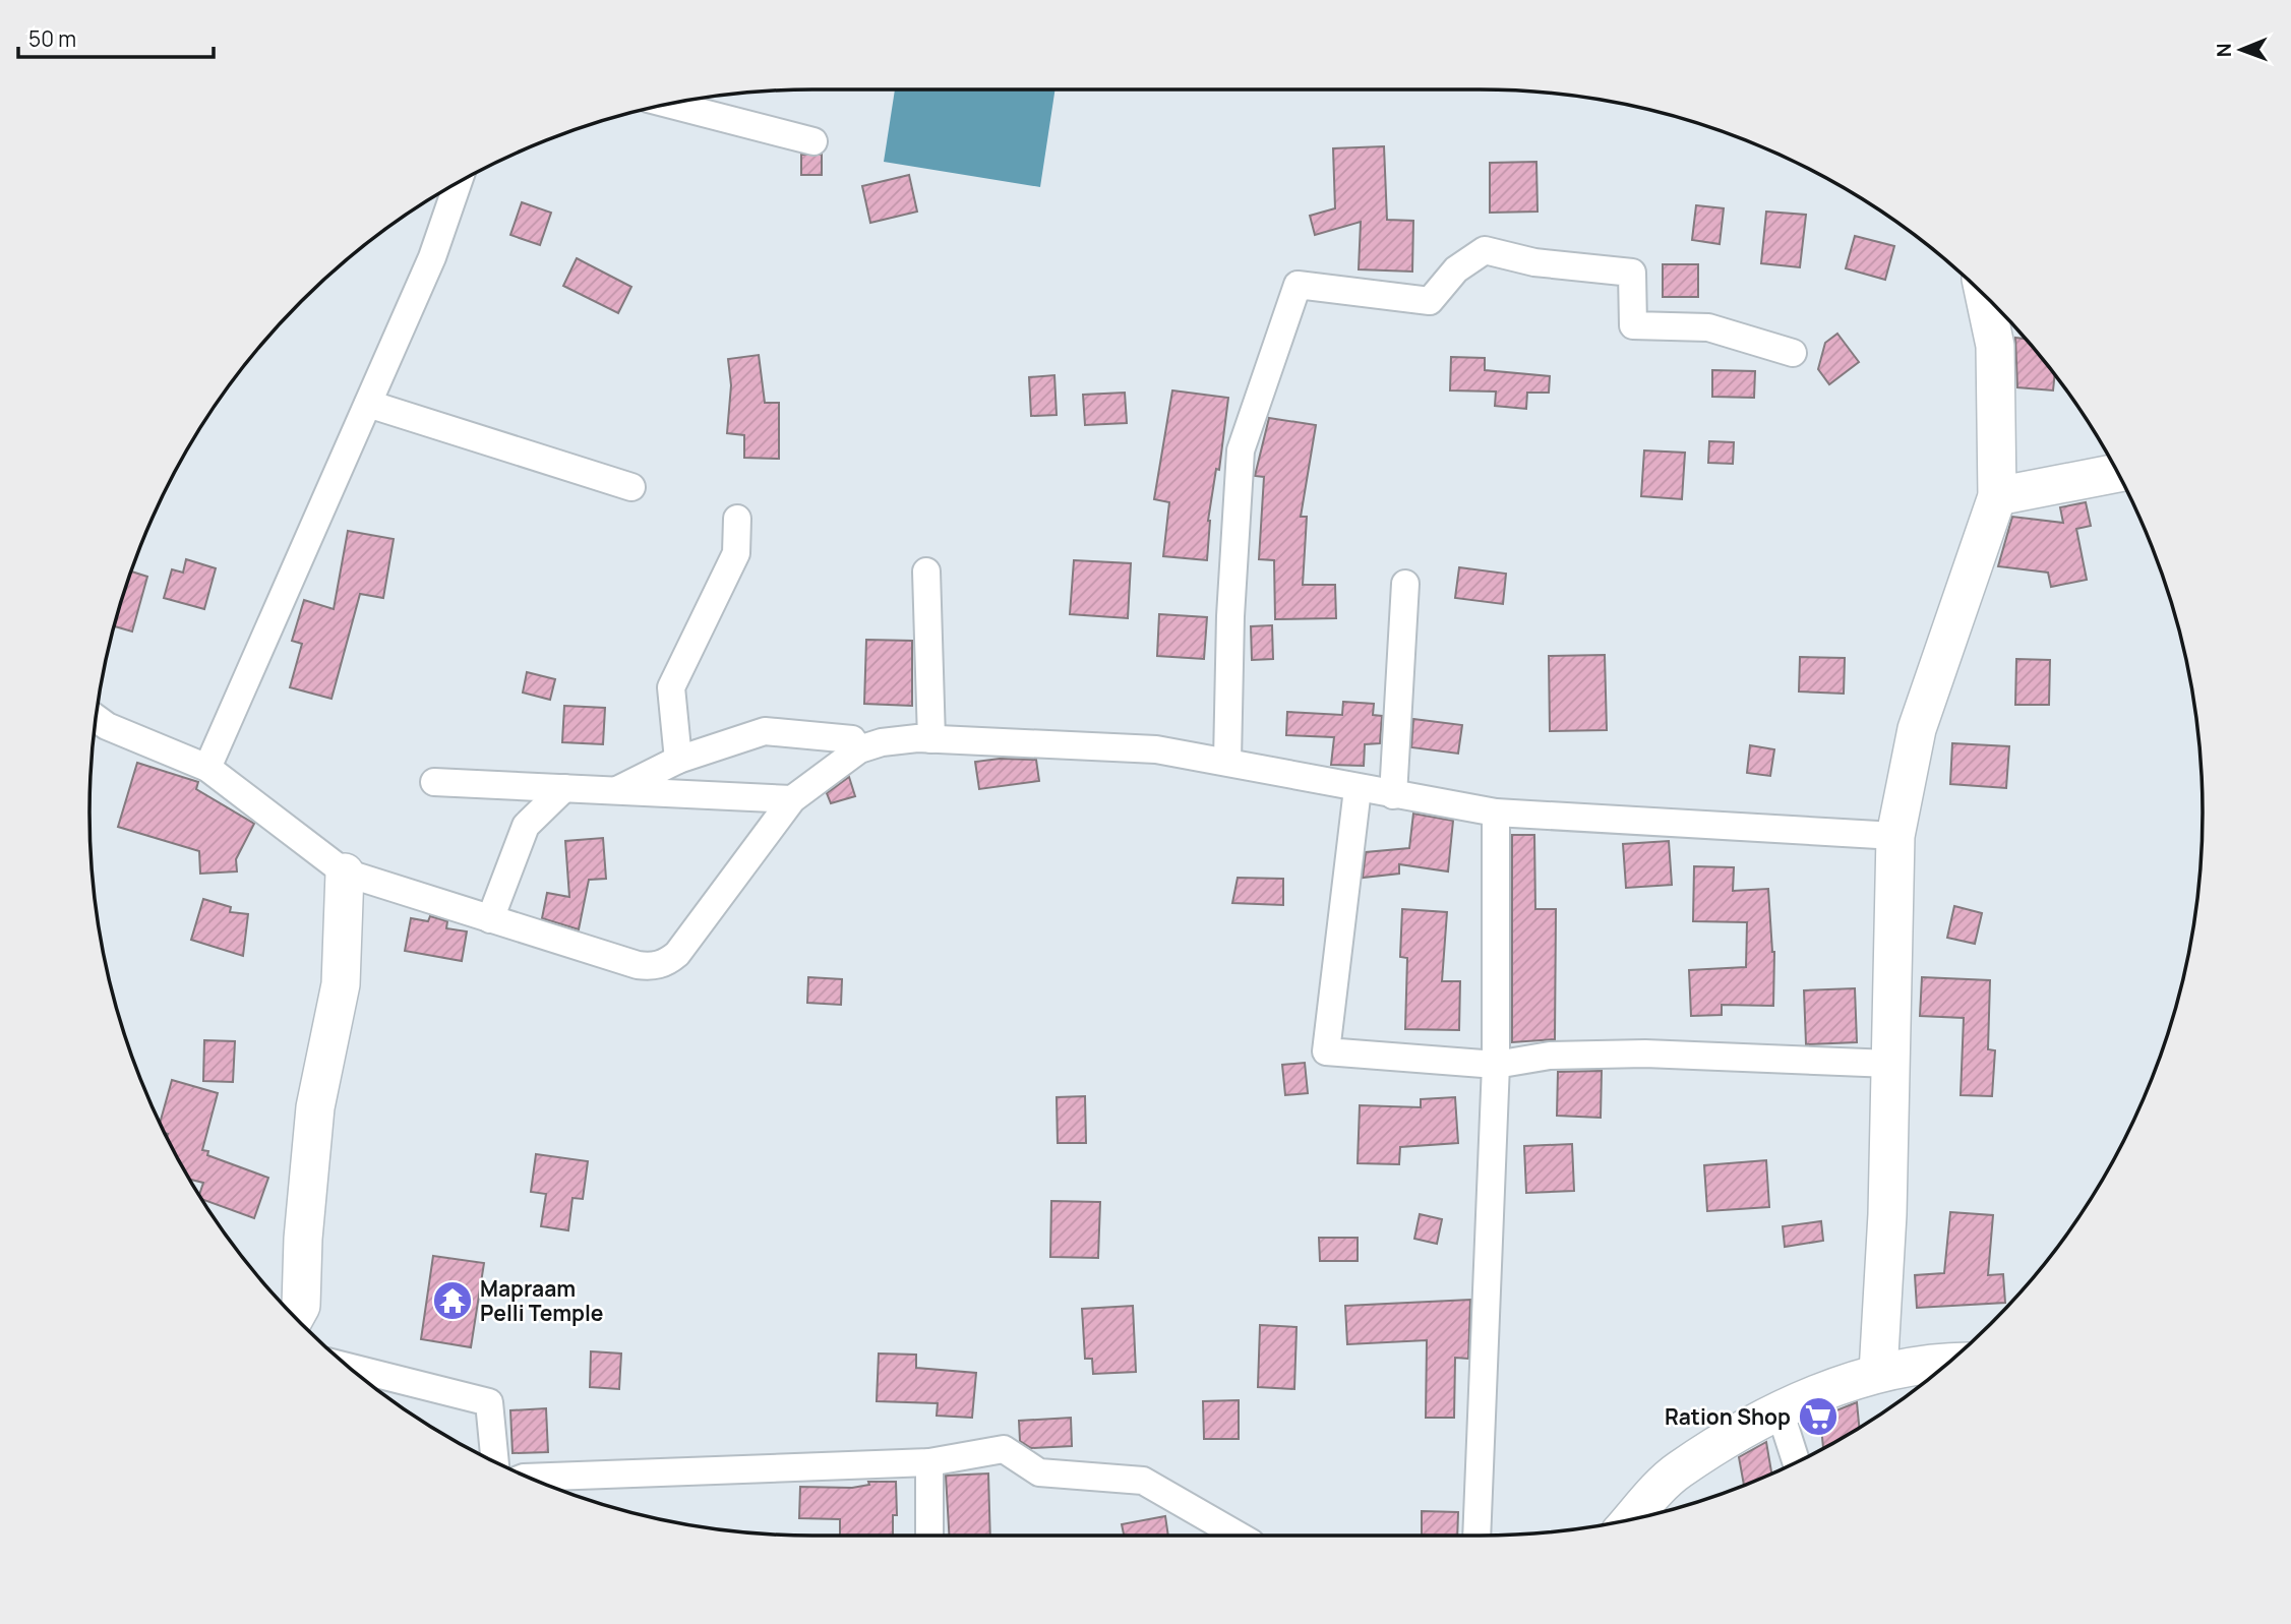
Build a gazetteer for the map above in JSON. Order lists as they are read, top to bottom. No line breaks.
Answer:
{"places":{"temple":["Mapraam Pelli Temple"],"supermarket":["Ration Shop"]},"scale_bar":"50 m","north":"left"}
